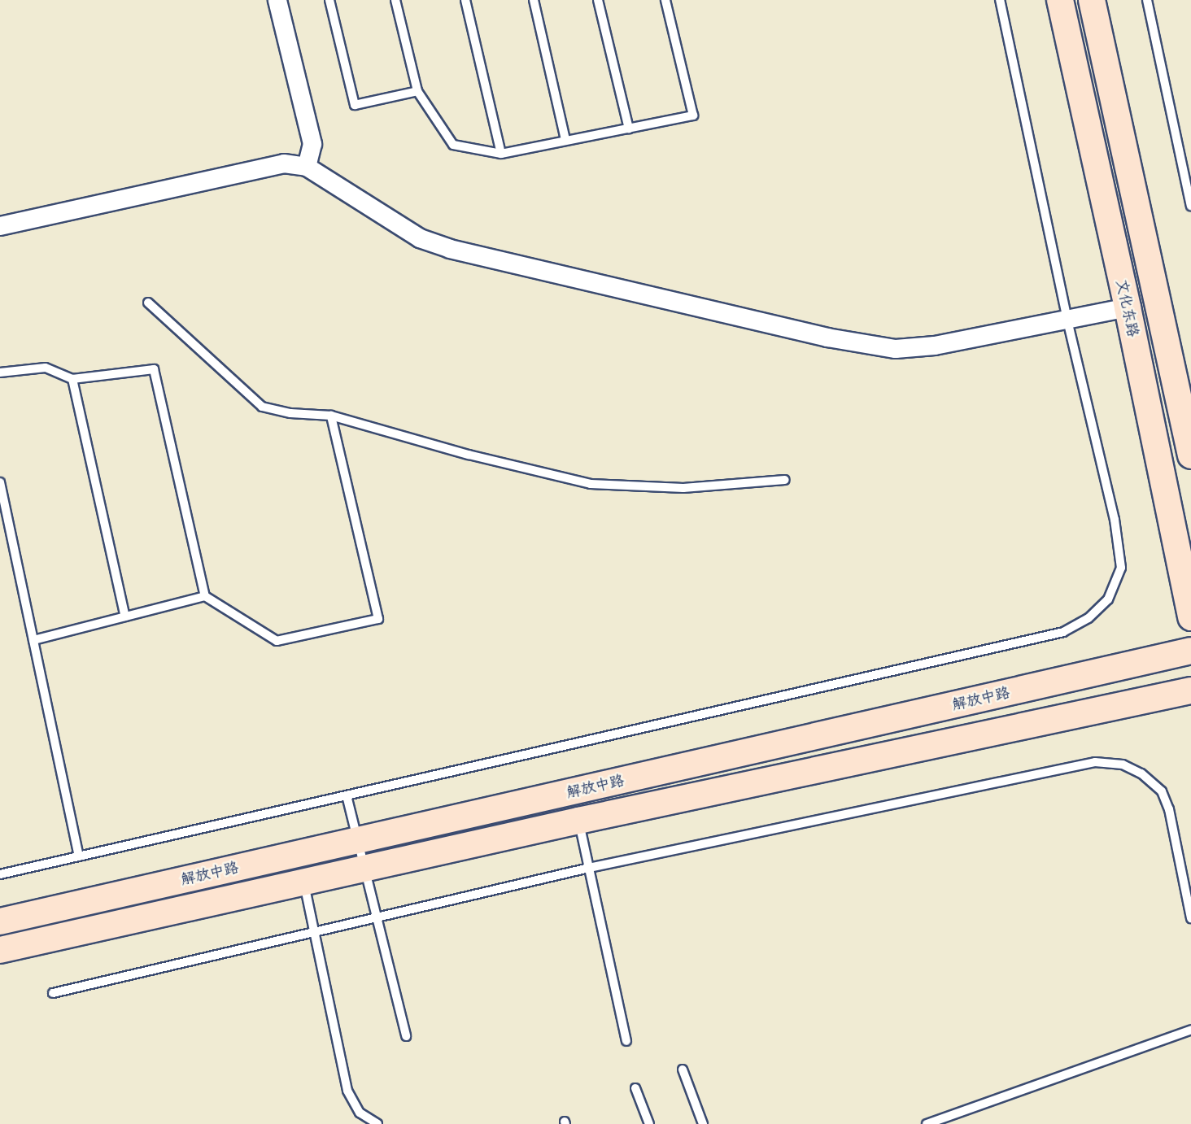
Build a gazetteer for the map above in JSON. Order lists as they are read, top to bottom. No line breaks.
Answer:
{"streets":{"street":["文化东路","解放中路"]}}
